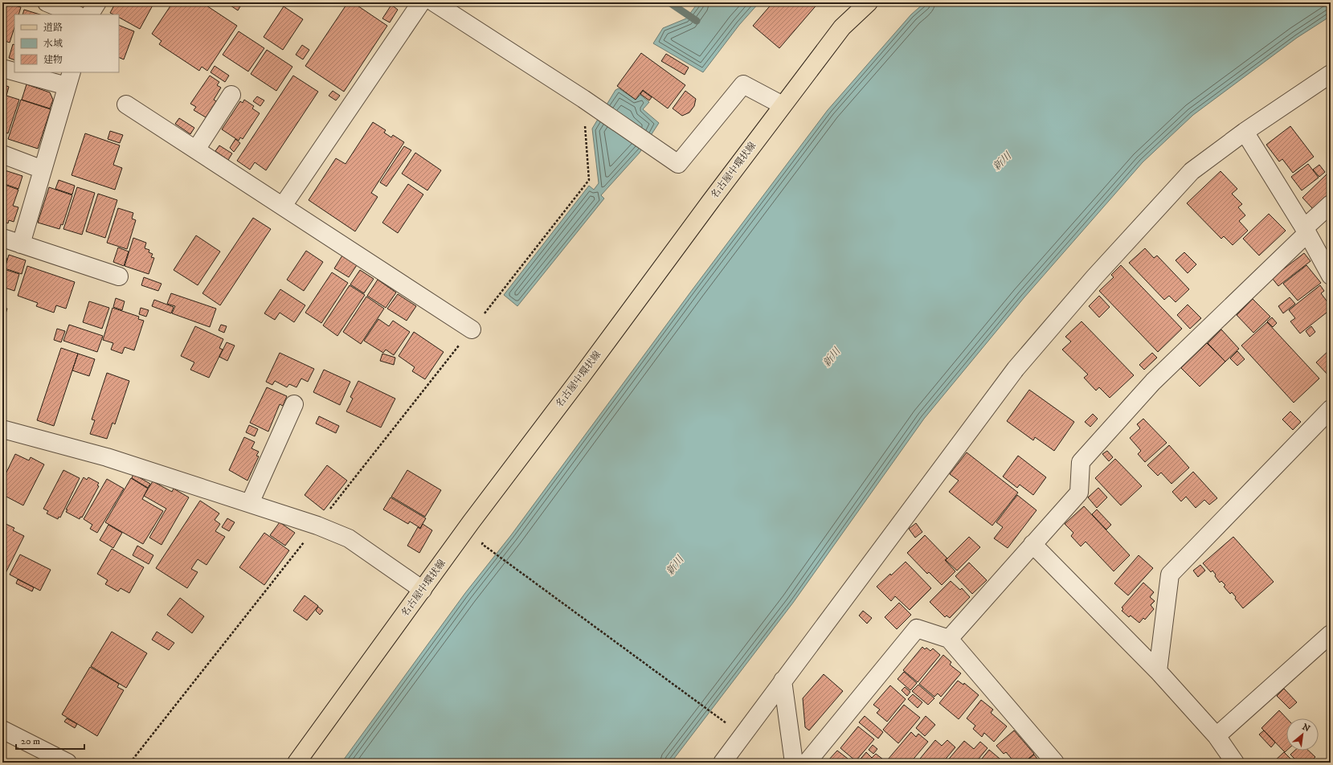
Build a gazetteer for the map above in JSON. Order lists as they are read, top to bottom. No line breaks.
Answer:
{"streets":{"main road":["名古屋中環状線"]},"water":["新川"],"legend":["道路","水域","建物"],"scale_bar":"20 m","north":"top right"}
